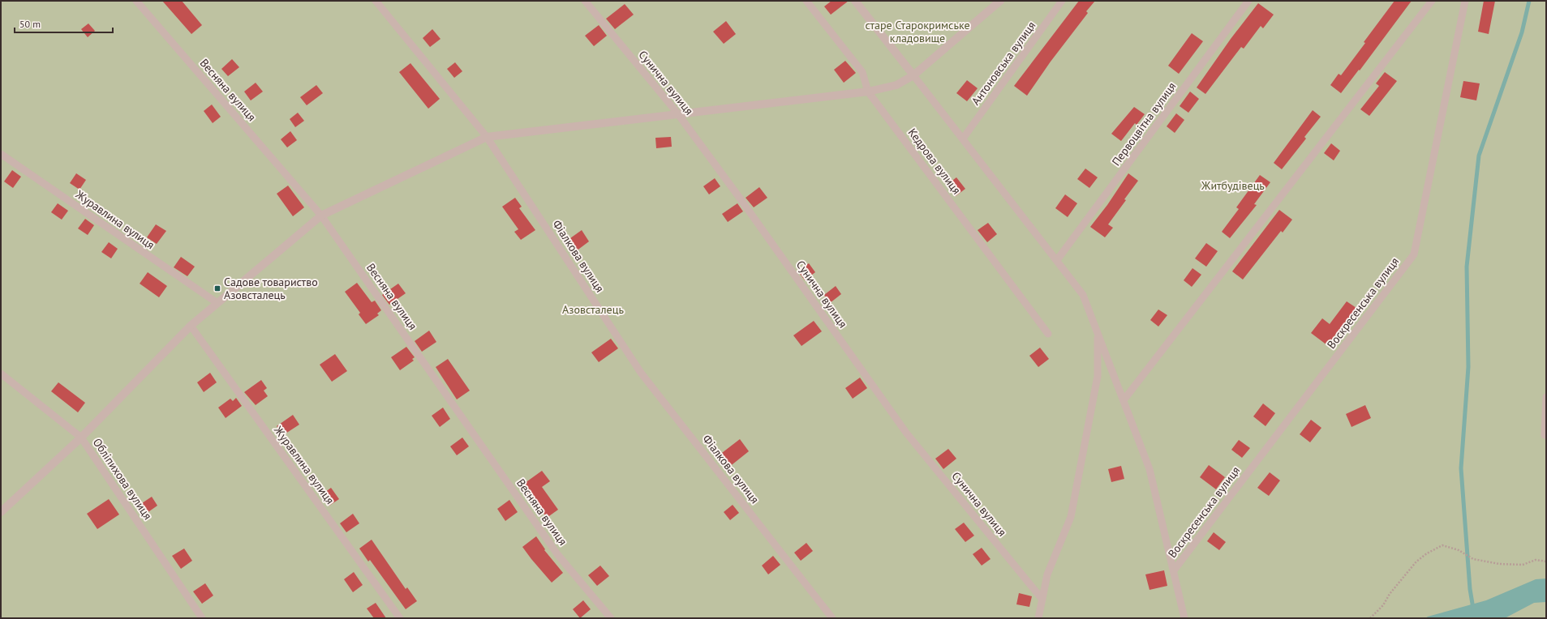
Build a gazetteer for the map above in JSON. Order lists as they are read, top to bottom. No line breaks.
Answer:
{"streets":{"lane":["Антоновська вулиця","Сунична вулиця","Весняна вулиця","Первоцвітна вулиця","Кедрова вулиця","Журавлина вулиця","Фіалкова вулиця","Воскресенська вулиця","Обліпихова вулиця"]},"parks":["старе Старокримське кладовище","Житбудівець","Азовсталець"],"places":{"transit":["Садове товариство Азовсталець"]},"scale_bar":"50 m"}
